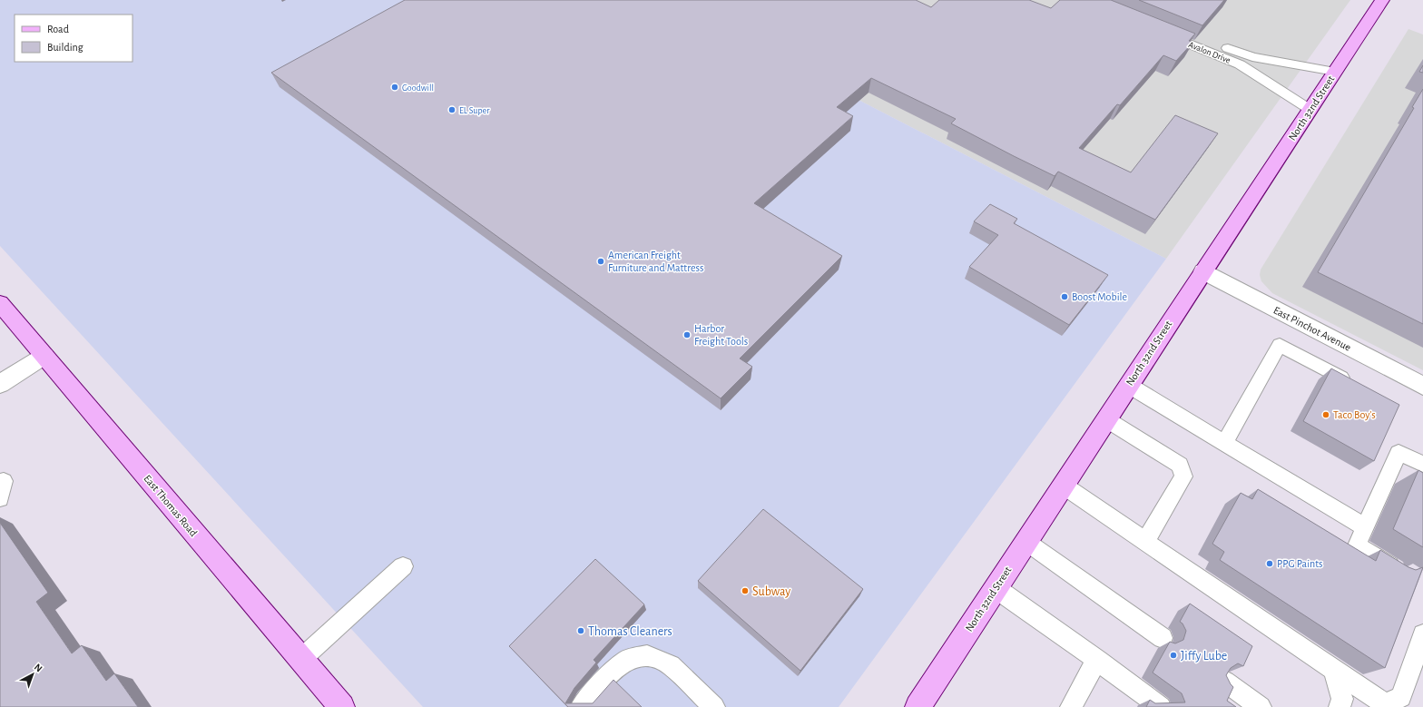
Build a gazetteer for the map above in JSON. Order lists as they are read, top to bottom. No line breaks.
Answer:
{"streets":{"main road":["North 32nd Street","East Thomas Road"],"street":["East Pinchot Avenue"],"lane":["Avalon Drive"]},"crossings":[["Avalon Drive","North 32nd Street"],["North 32nd Street","East Pinchot Avenue"]],"places":["Goodwill","EL Super","American Freight Furniture and Mattress","Boost Mobile","Harbor Freight Tools","Taco Boy’s","PPG Paints","Subway","Thomas Cleaners","Jiffy Lube"],"legend":["Road","Building"],"north":"top right"}
